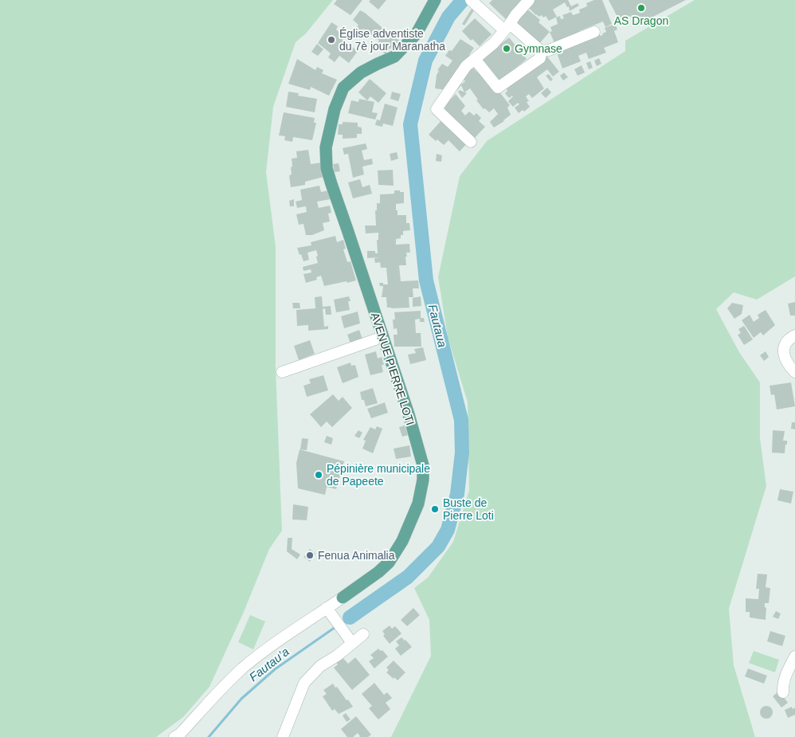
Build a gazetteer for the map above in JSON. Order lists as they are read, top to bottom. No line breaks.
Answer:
{"streets":{"main road":["AVENUE PIERRE LOTI"]},"water":["Fautaua","Fautau’a"],"places":["AS Dragon","Église adventiste du 7è jour Maranatha","Gymnase","Pépinière municipale de Papeete","Buste de Pierre Loti","Fenua Animalia"]}
